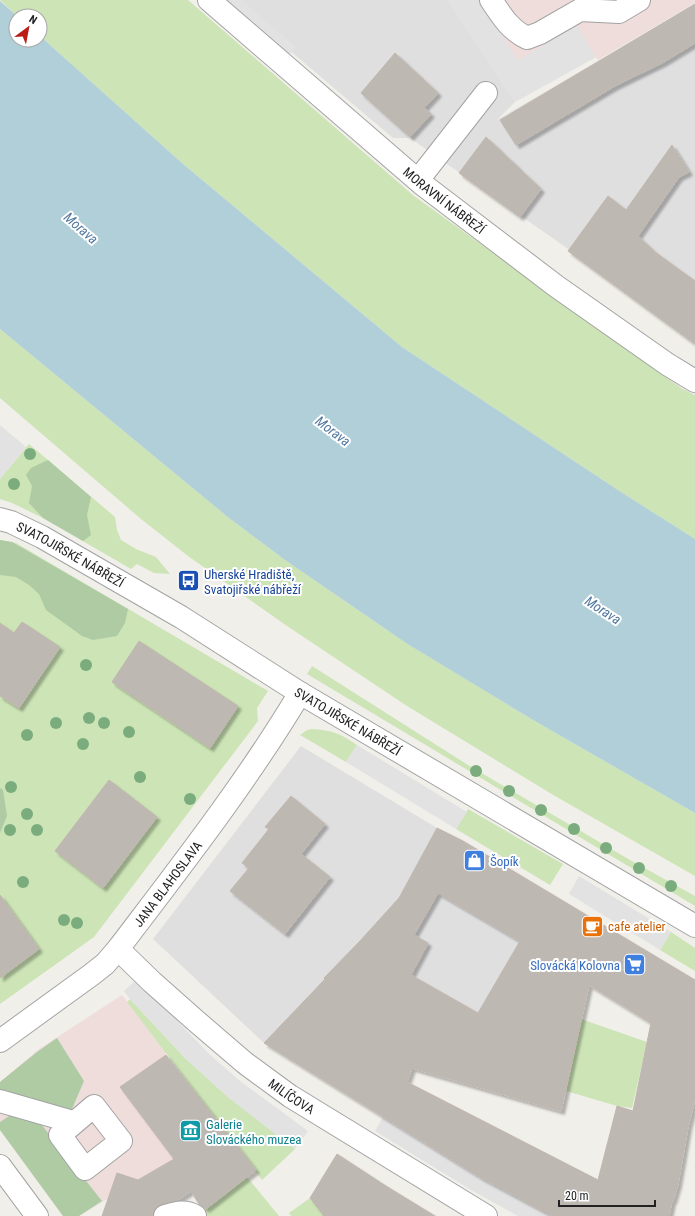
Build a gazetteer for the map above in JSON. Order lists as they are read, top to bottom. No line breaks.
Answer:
{"streets":{"street":["MORAVNÍ NÁBŘEŽÍ","SVATOJIŘSKÉ NÁBŘEŽÍ","JANA BLAHOSLAVA","MILÍČOVA"]},"crossings":[["SVATOJIŘSKÉ NÁBŘEŽÍ","JANA BLAHOSLAVA"],["JANA BLAHOSLAVA","MILÍČOVA"]],"water":["Morava"],"places":{"bus stop":["Uherské Hradiště, Svatojiřské nábřeží"],"shop":["Šopík"],"cafe":["cafe atelier"],"supermarket":["Slovácká Kolovna"],"museum":["Galerie Slováckého muzea"]},"scale_bar":"20 m","north":"top right"}
